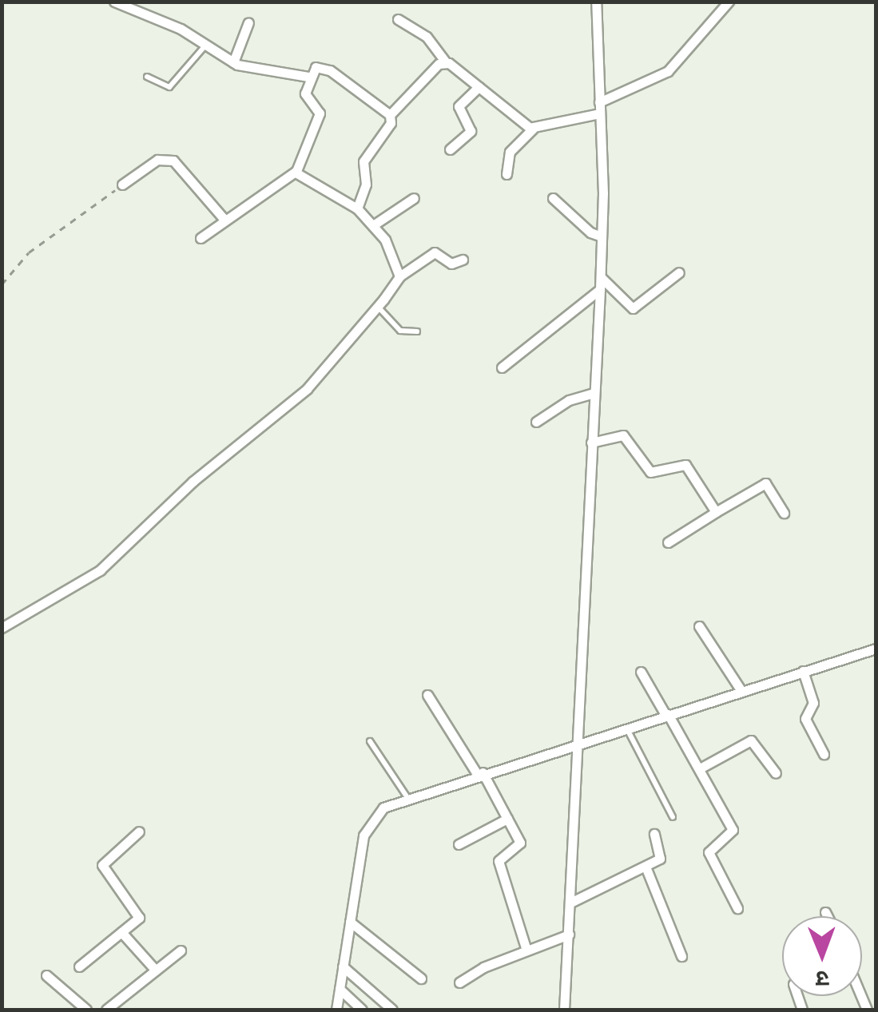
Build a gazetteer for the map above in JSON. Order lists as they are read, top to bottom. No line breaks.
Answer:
{"north":"bottom"}
